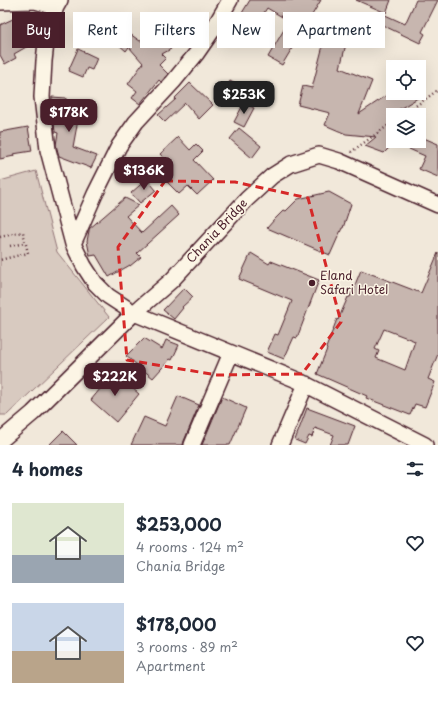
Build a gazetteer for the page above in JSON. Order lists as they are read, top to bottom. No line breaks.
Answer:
{"streets":{"street":["Chania Bridge"]},"places":["Eland Safari Hotel"],"page":{"chip":["Buy","Rent","Filters","New","Apartment"],"price":["$253K","$178K","$136K","$222K"],"heading":"4 homes","list":[{"name":"$253,000","note":"4 rooms · 124 m² · Chania Bridge"},{"name":"$178,000","note":"3 rooms · 89 m² · Apartment"}]}}
